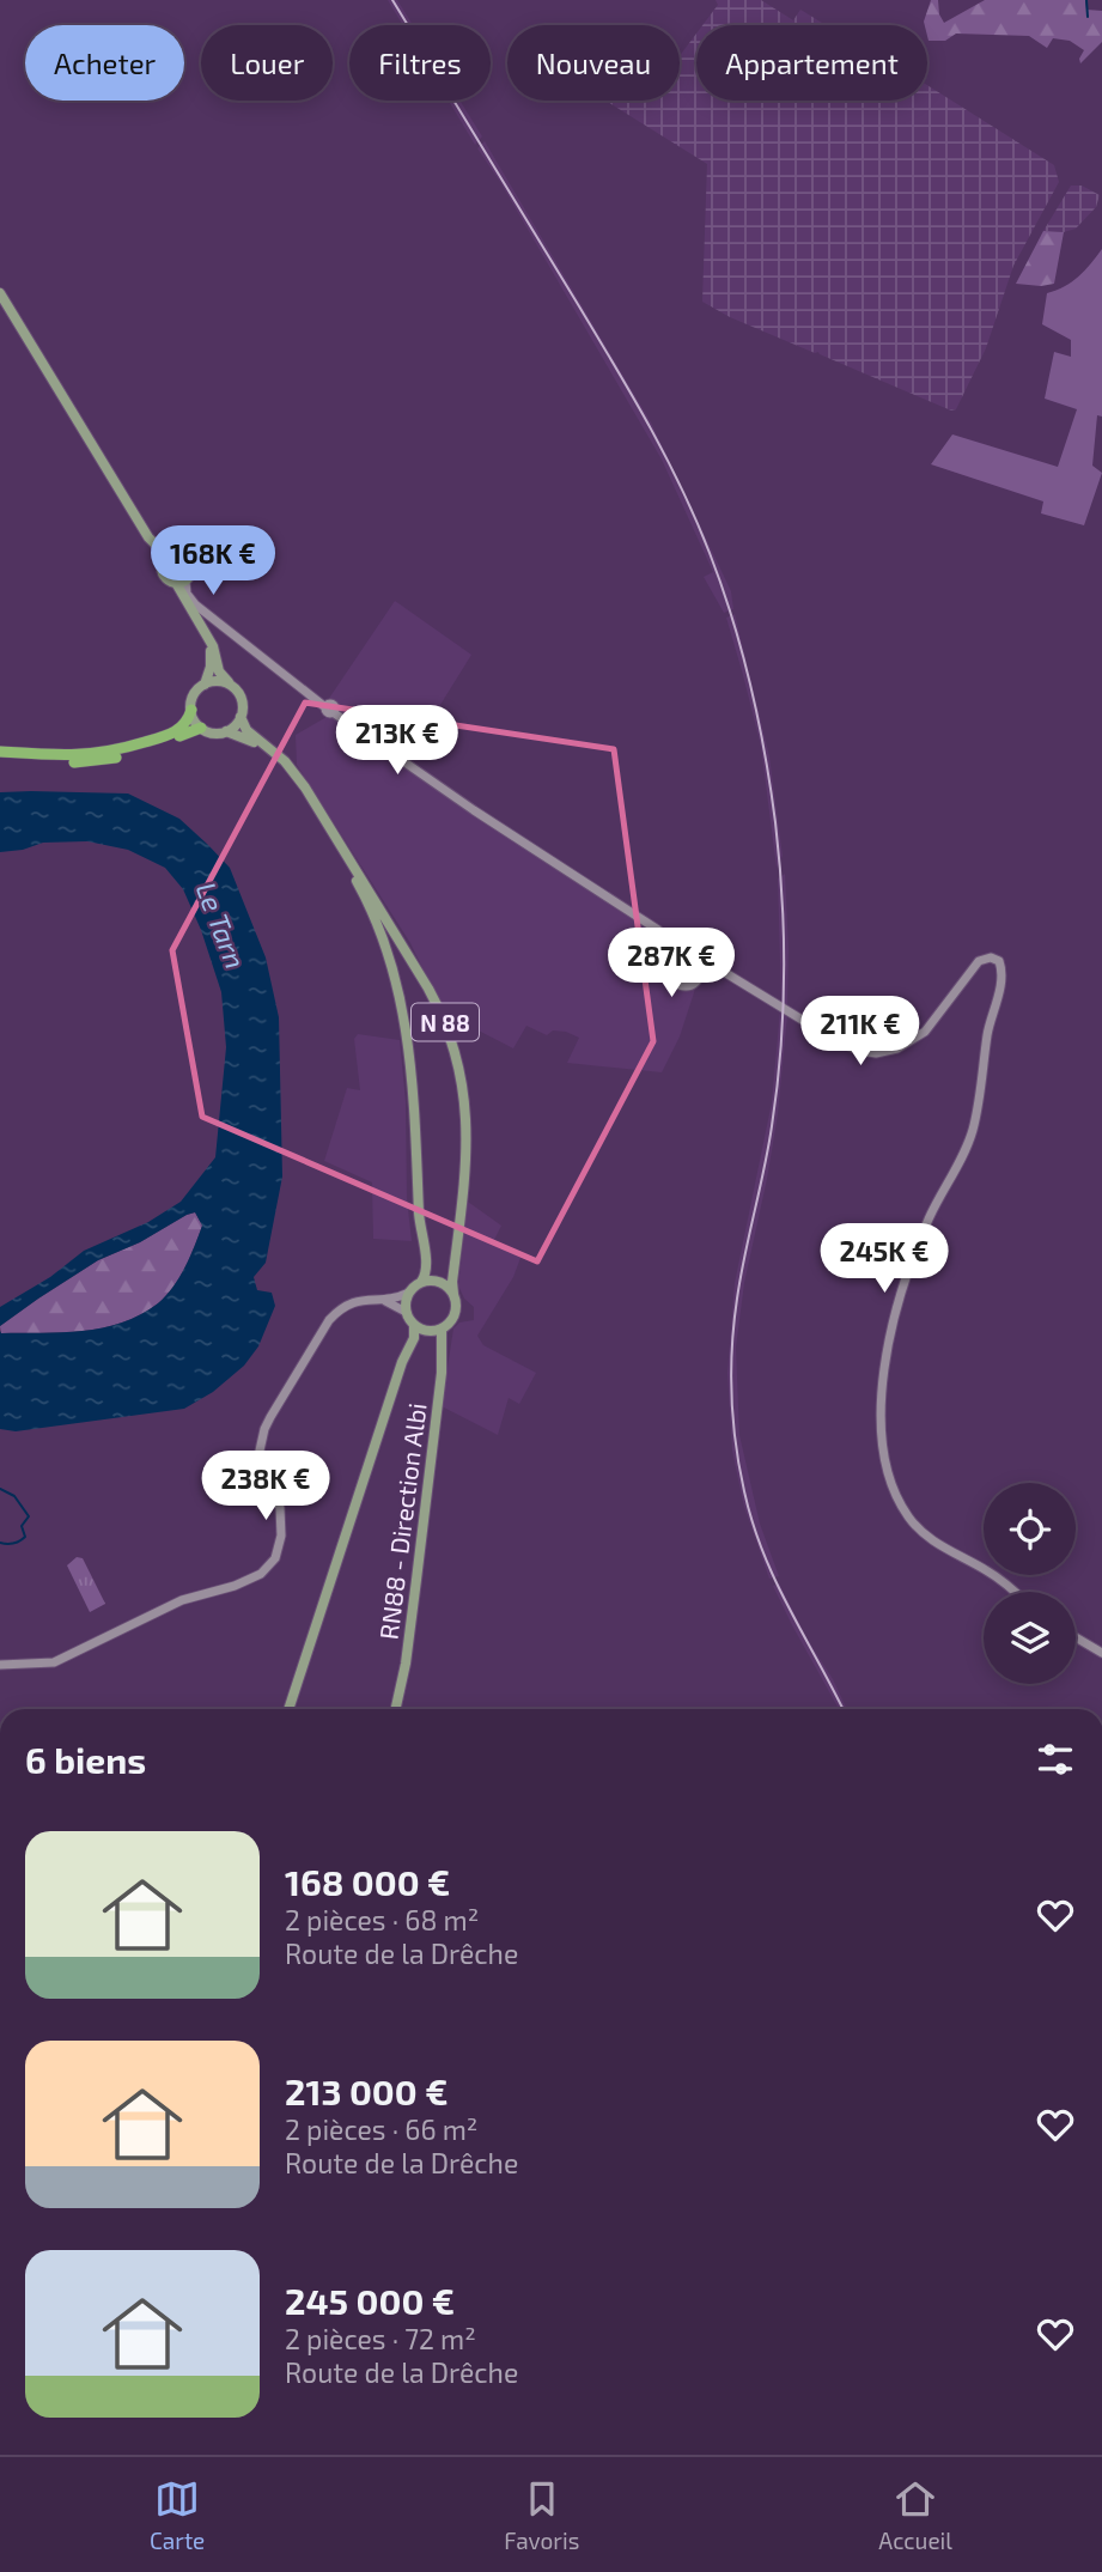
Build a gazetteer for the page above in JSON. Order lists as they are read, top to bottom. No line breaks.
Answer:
{"streets":{"main road":["N 88","RN88 - Direction Albi"]},"crossings":[["N 88","RN88 - Direction Albi"]],"water":["Le Tarn"],"page":{"chip":["Acheter","Louer","Filtres","Nouveau","Appartement"],"price":["168K €","213K €","287K €","211K €","245K €","238K €"],"heading":"6 biens","list":[{"name":"168 000 €","note":"2 pièces · 68 m² · Route de la Drêche"},{"name":"213 000 €","note":"2 pièces · 66 m² · Route de la Drêche"},{"name":"245 000 €","note":"2 pièces · 72 m² · Route de la Drêche"}],"tabs":["Carte","Favoris","Accueil"]}}
